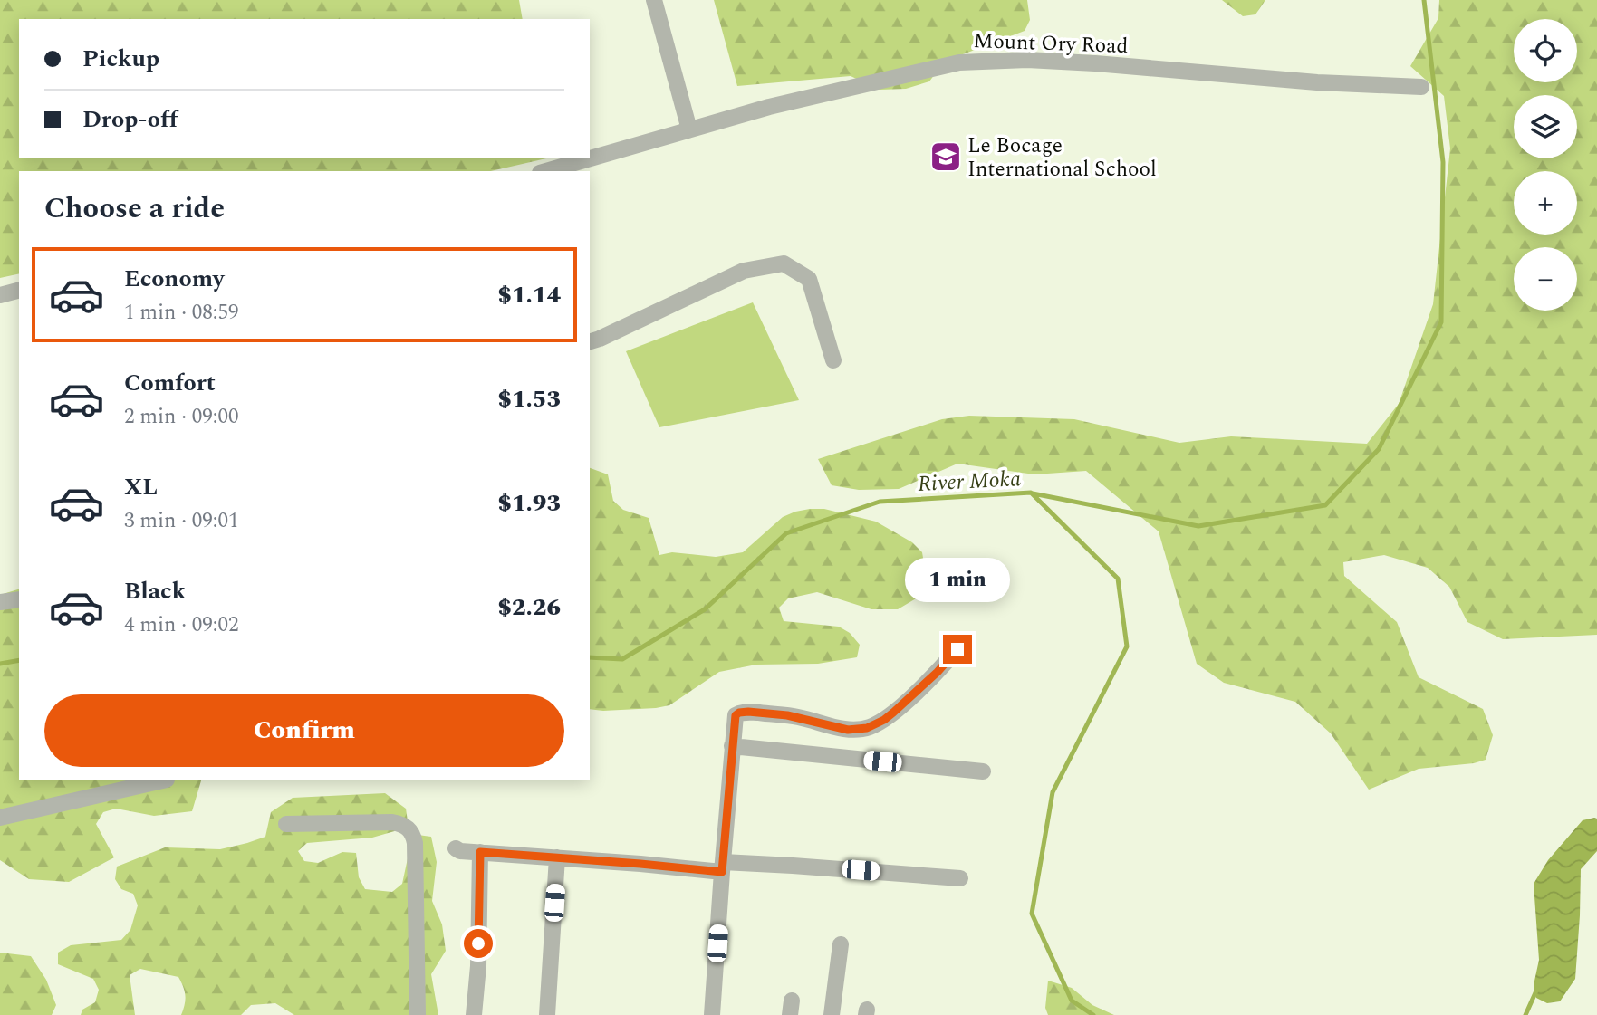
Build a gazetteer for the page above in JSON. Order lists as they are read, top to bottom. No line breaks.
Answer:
{"streets":{"street":["Mount Ory Road"]},"water":["River Moka"],"places":{"school or university":["Le Bocage International School"]},"page":{"map_buttons":["+","−"],"banner":["Pickup","Drop-off"],"heading":"Choose a ride","list":[{"name":"Economy","note":"1 min · 08:59","value":"$1.14"},{"name":"Comfort","note":"2 min · 09:00","value":"$1.53"},{"name":"XL","note":"3 min · 09:01","value":"$1.93"},{"name":"Black","note":"4 min · 09:02","value":"$2.26"}],"bubble":"1 min","buttons":"Confirm"}}
